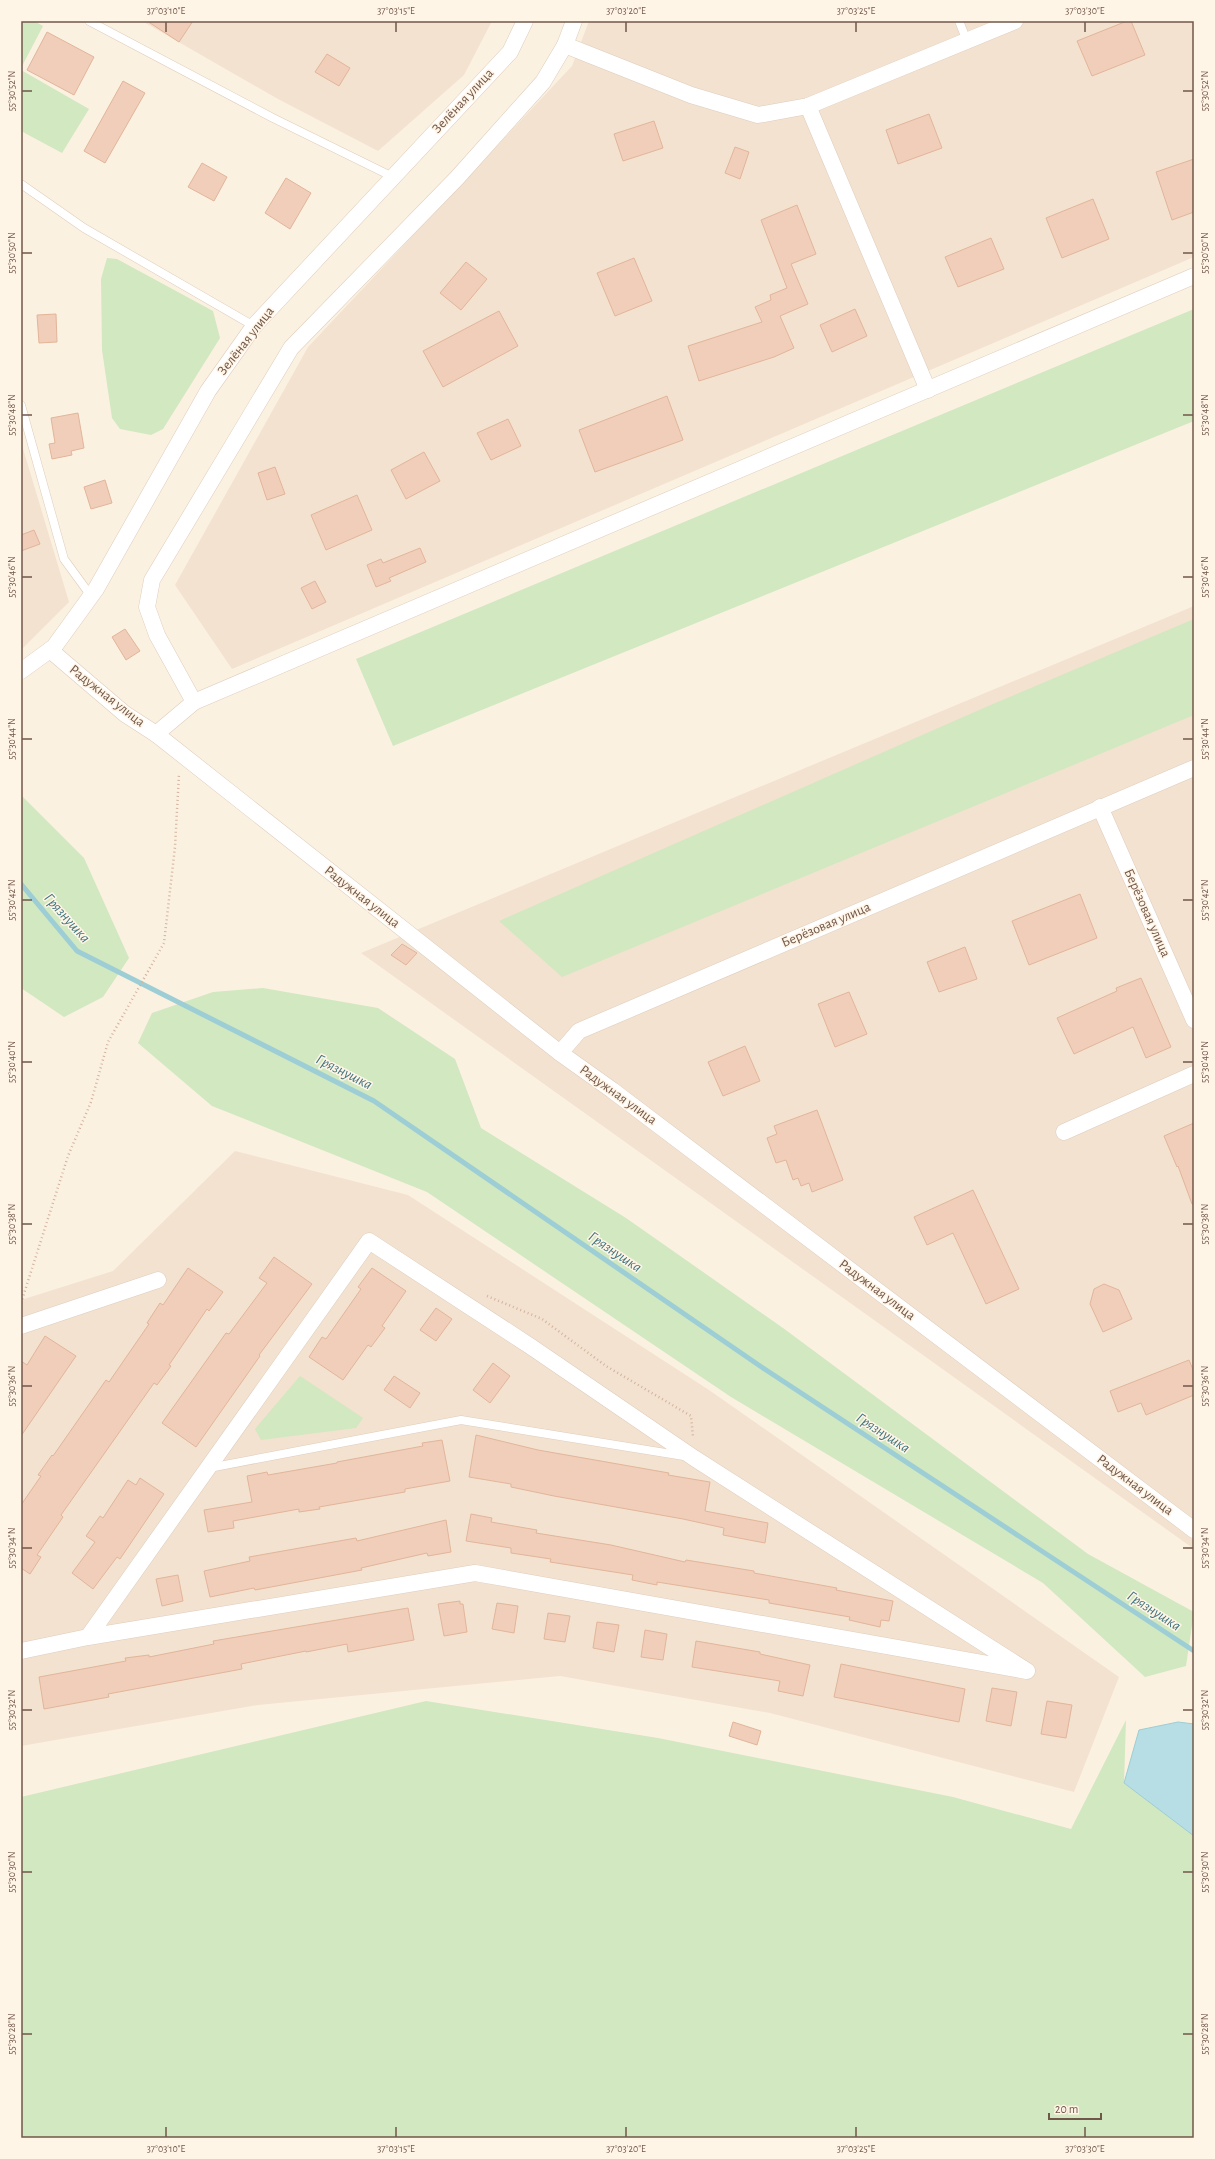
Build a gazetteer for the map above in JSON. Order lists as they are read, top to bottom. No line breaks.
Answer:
{"streets":{"street":["Зелёная улица","Радужная улица","Берёзовая улица"]},"crossings":[["Зелёная улица","Радужная улица"],["Радужная улица","Берёзовая улица"]],"water":["Грязнушка"],"scale_bar":"20 m","coordinates":["37°03'10\"E","37°03'15\"E","37°03'20\"E","37°03'25\"E","37°03'30\"E","55°30'52\"N","55°30'50\"N","55°30'48\"N","55°30'46\"N","55°30'44\"N","55°30'42\"N","55°30'40\"N","55°30'38\"N","55°30'36\"N","55°30'34\"N","55°30'32\"N","55°30'30\"N","55°30'28\"N"]}
